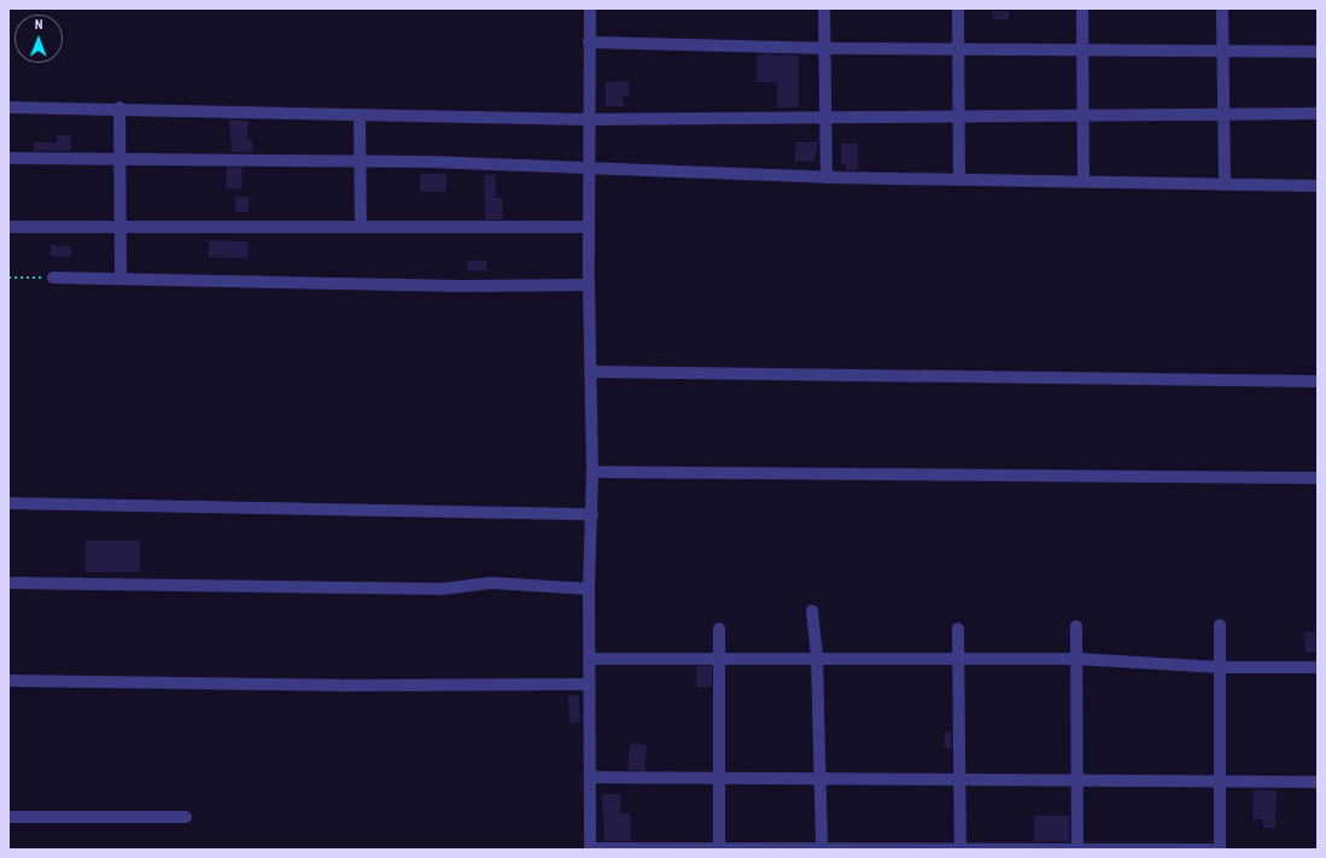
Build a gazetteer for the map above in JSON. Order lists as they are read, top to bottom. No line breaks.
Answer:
{"north":"top"}
